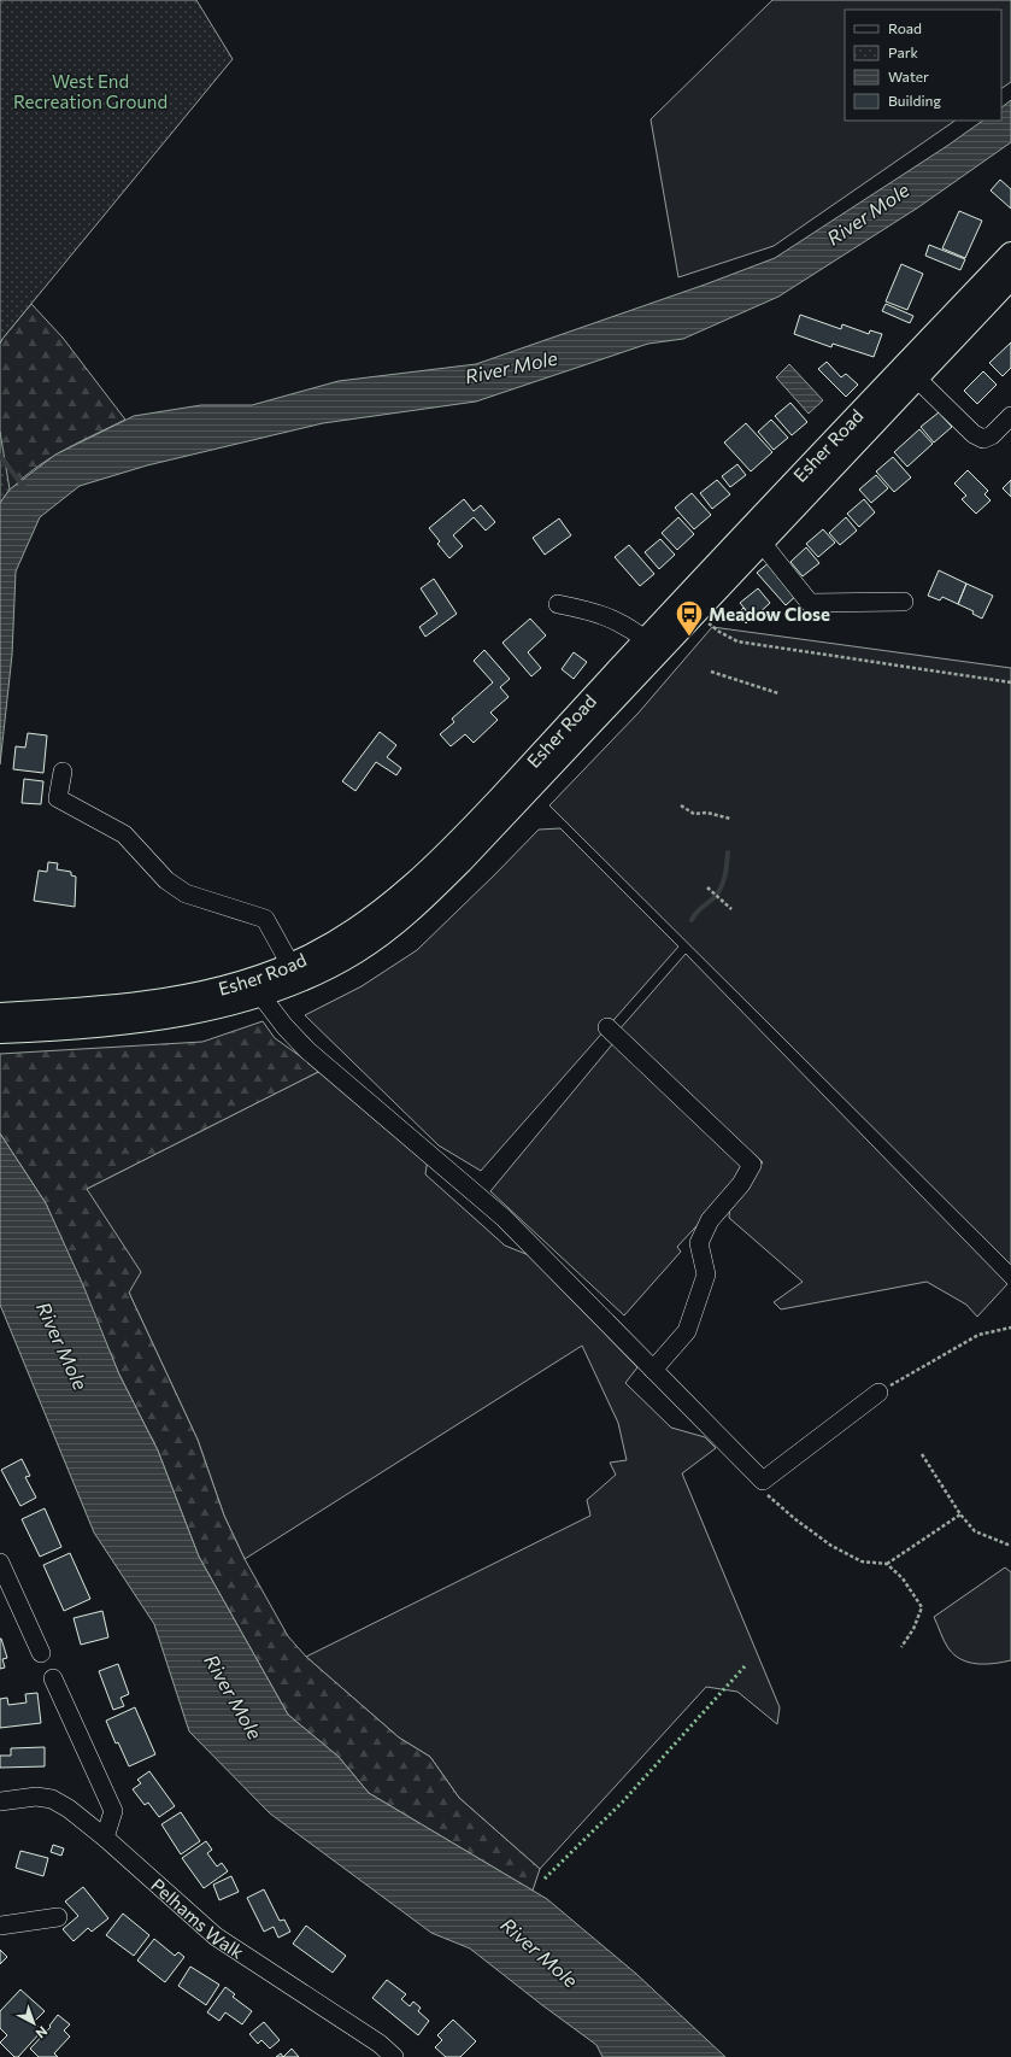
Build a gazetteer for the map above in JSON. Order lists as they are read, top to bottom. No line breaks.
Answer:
{"streets":{"main road":["Esher Road"],"street":["Pelhams Walk"]},"water":["River Mole"],"parks":["West End Recreation Ground"],"places":{"bus stop":["Meadow Close"]},"legend":["Road","Park","Water","Building"],"north":"bottom right"}
